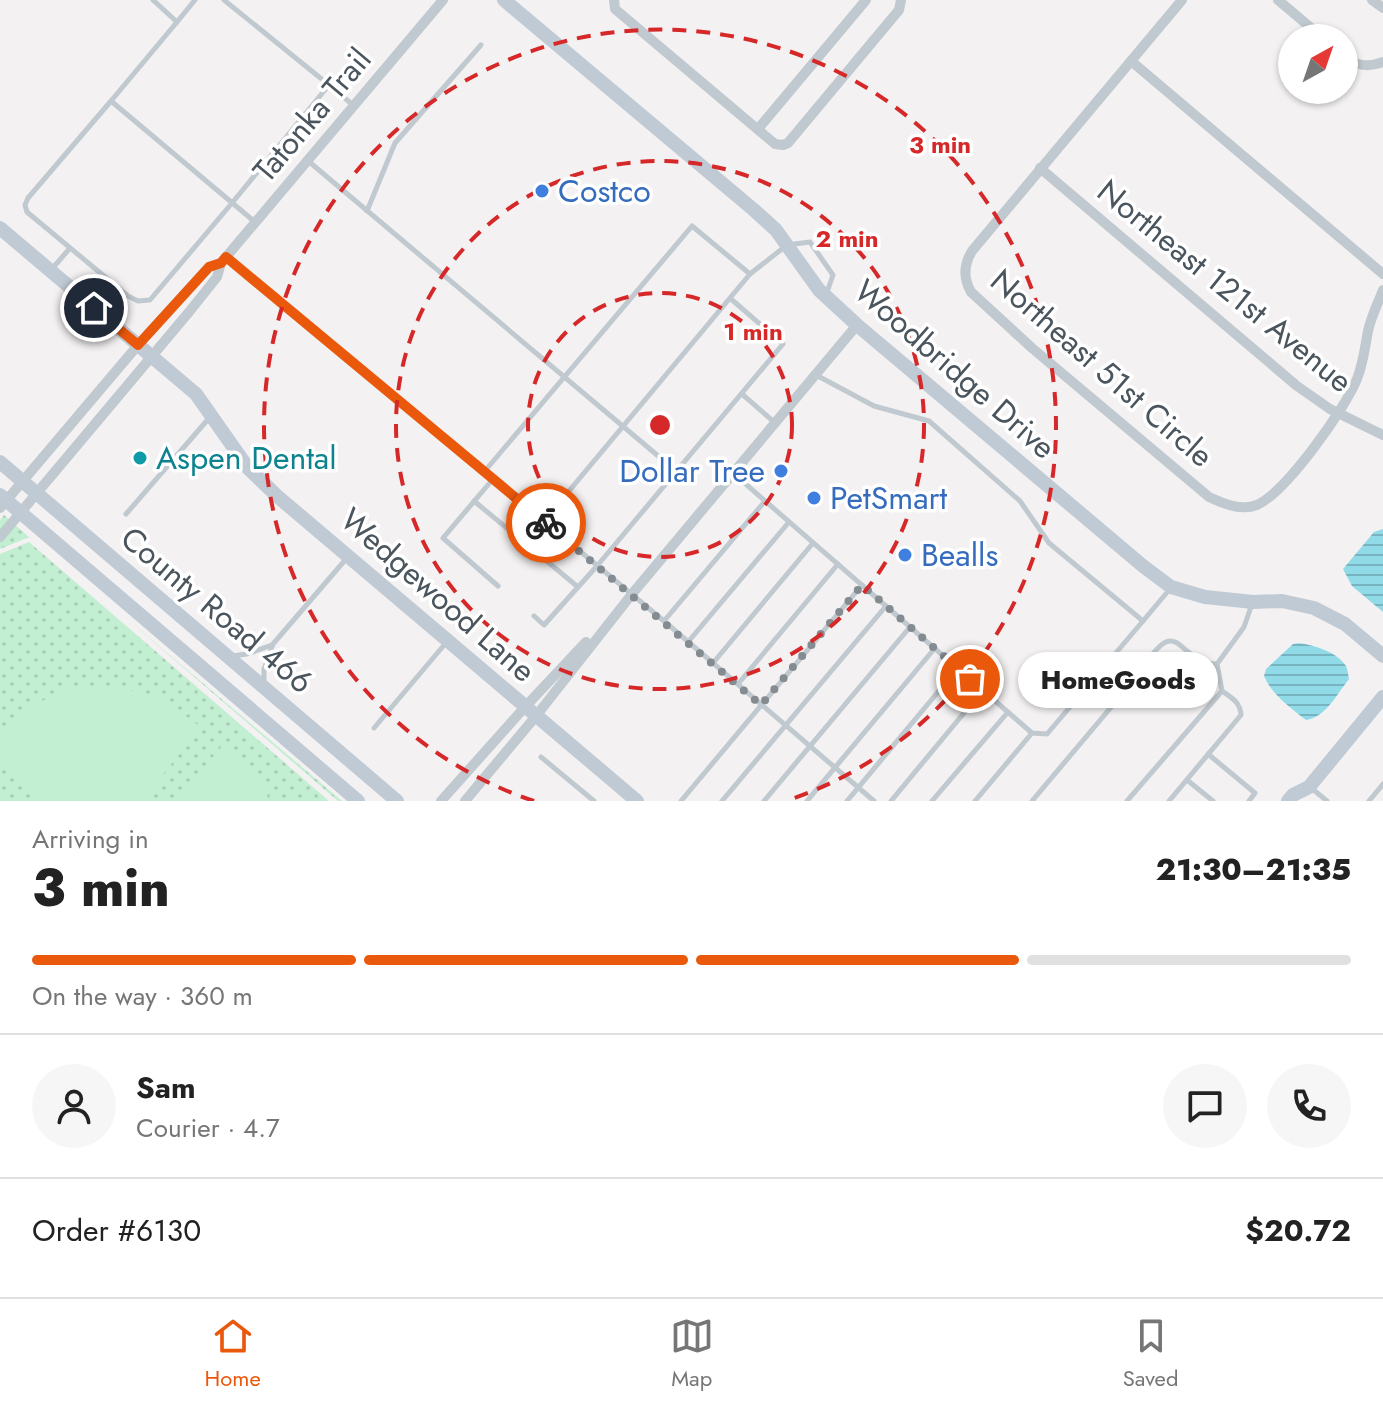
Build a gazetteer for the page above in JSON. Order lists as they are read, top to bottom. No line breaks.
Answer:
{"streets":{"street":["Tatonka Trail","Northeast 121st Avenue","Northeast 51st Circle","Woodbridge Drive","Wedgewood Lane","County Road 466"]},"crossings":[["Northeast 121st Avenue","Northeast 51st Circle"]],"places":["Costco","Aspen Dental","Dollar Tree","PetSmart","Bealls","HomeGoods"],"north":"top right","page":{"bubble":"HomeGoods","heading":["3 min","Arriving in","21:30–21:35"],"panel":["Sam","Courier · 4.7","Order #6130","$20.72"],"bar":"On the way · 360 m","tabs":["Home","Map","Saved"]},"rings":["3 min","2 min","1 min"]}
